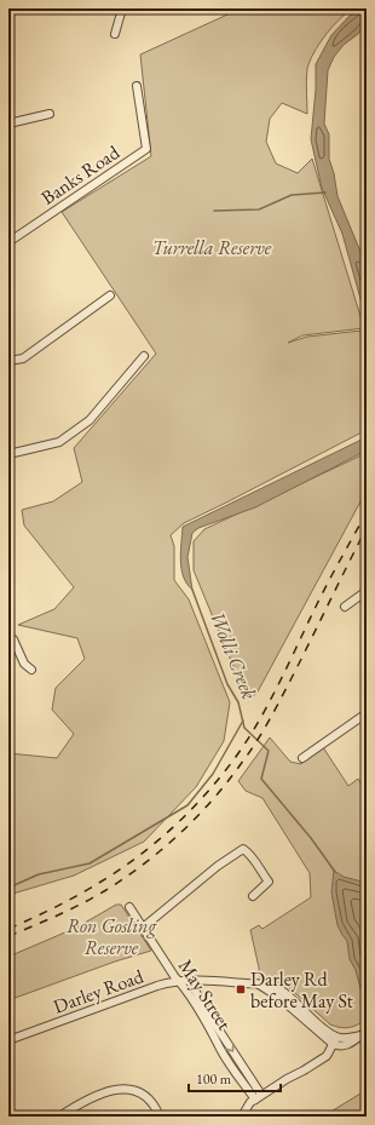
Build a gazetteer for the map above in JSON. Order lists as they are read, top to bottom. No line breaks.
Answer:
{"streets":{"street":["Banks Road","Darley Road","May Street"]},"crossings":[["Darley Road","May Street"]],"water":["Wolli Creek"],"parks":["Turrella Reserve","Ron Gosling Reserve"],"places":{"transit":["Darley Rd before May St"]},"scale_bar":"100 m"}
